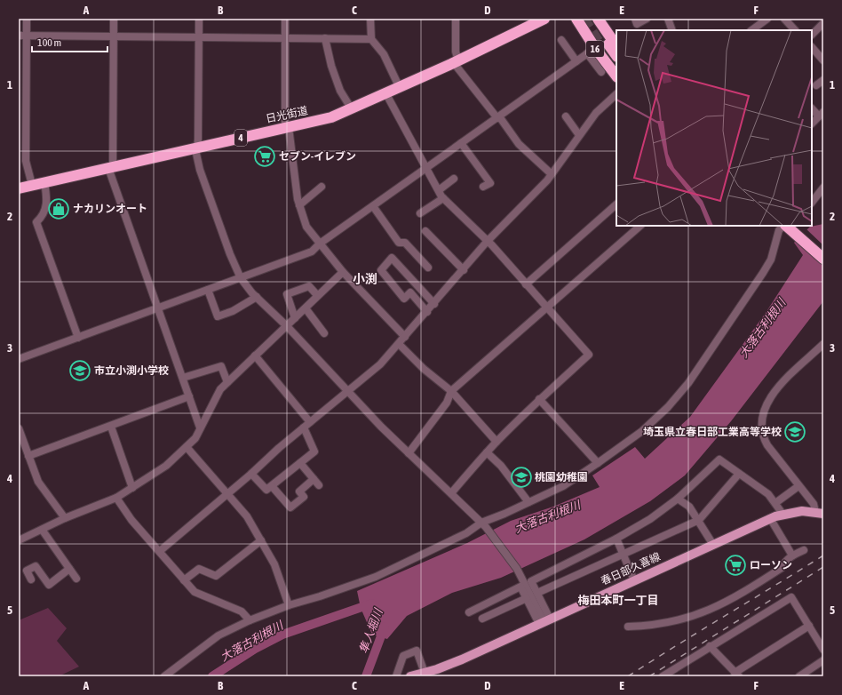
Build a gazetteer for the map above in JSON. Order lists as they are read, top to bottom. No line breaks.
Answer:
{"streets":{"highway":["16","日光街道","4"],"main road":["春日部久喜線"]},"districts":["小渕","梅田本町一丁目"],"water":["大落古利根川","隼人堀川"],"places":{"supermarket":["セブン-イレブン","ローソン"],"shop":["ナカリンオート"],"school or university":["市立小渕小学校","埼玉県立春日部工業高等学校","桃園幼稚園"]},"scale_bar":"100 m","grid":{"columns":["A","B","C","D","E","F"],"rows":["1","2","3","4","5"]}}
